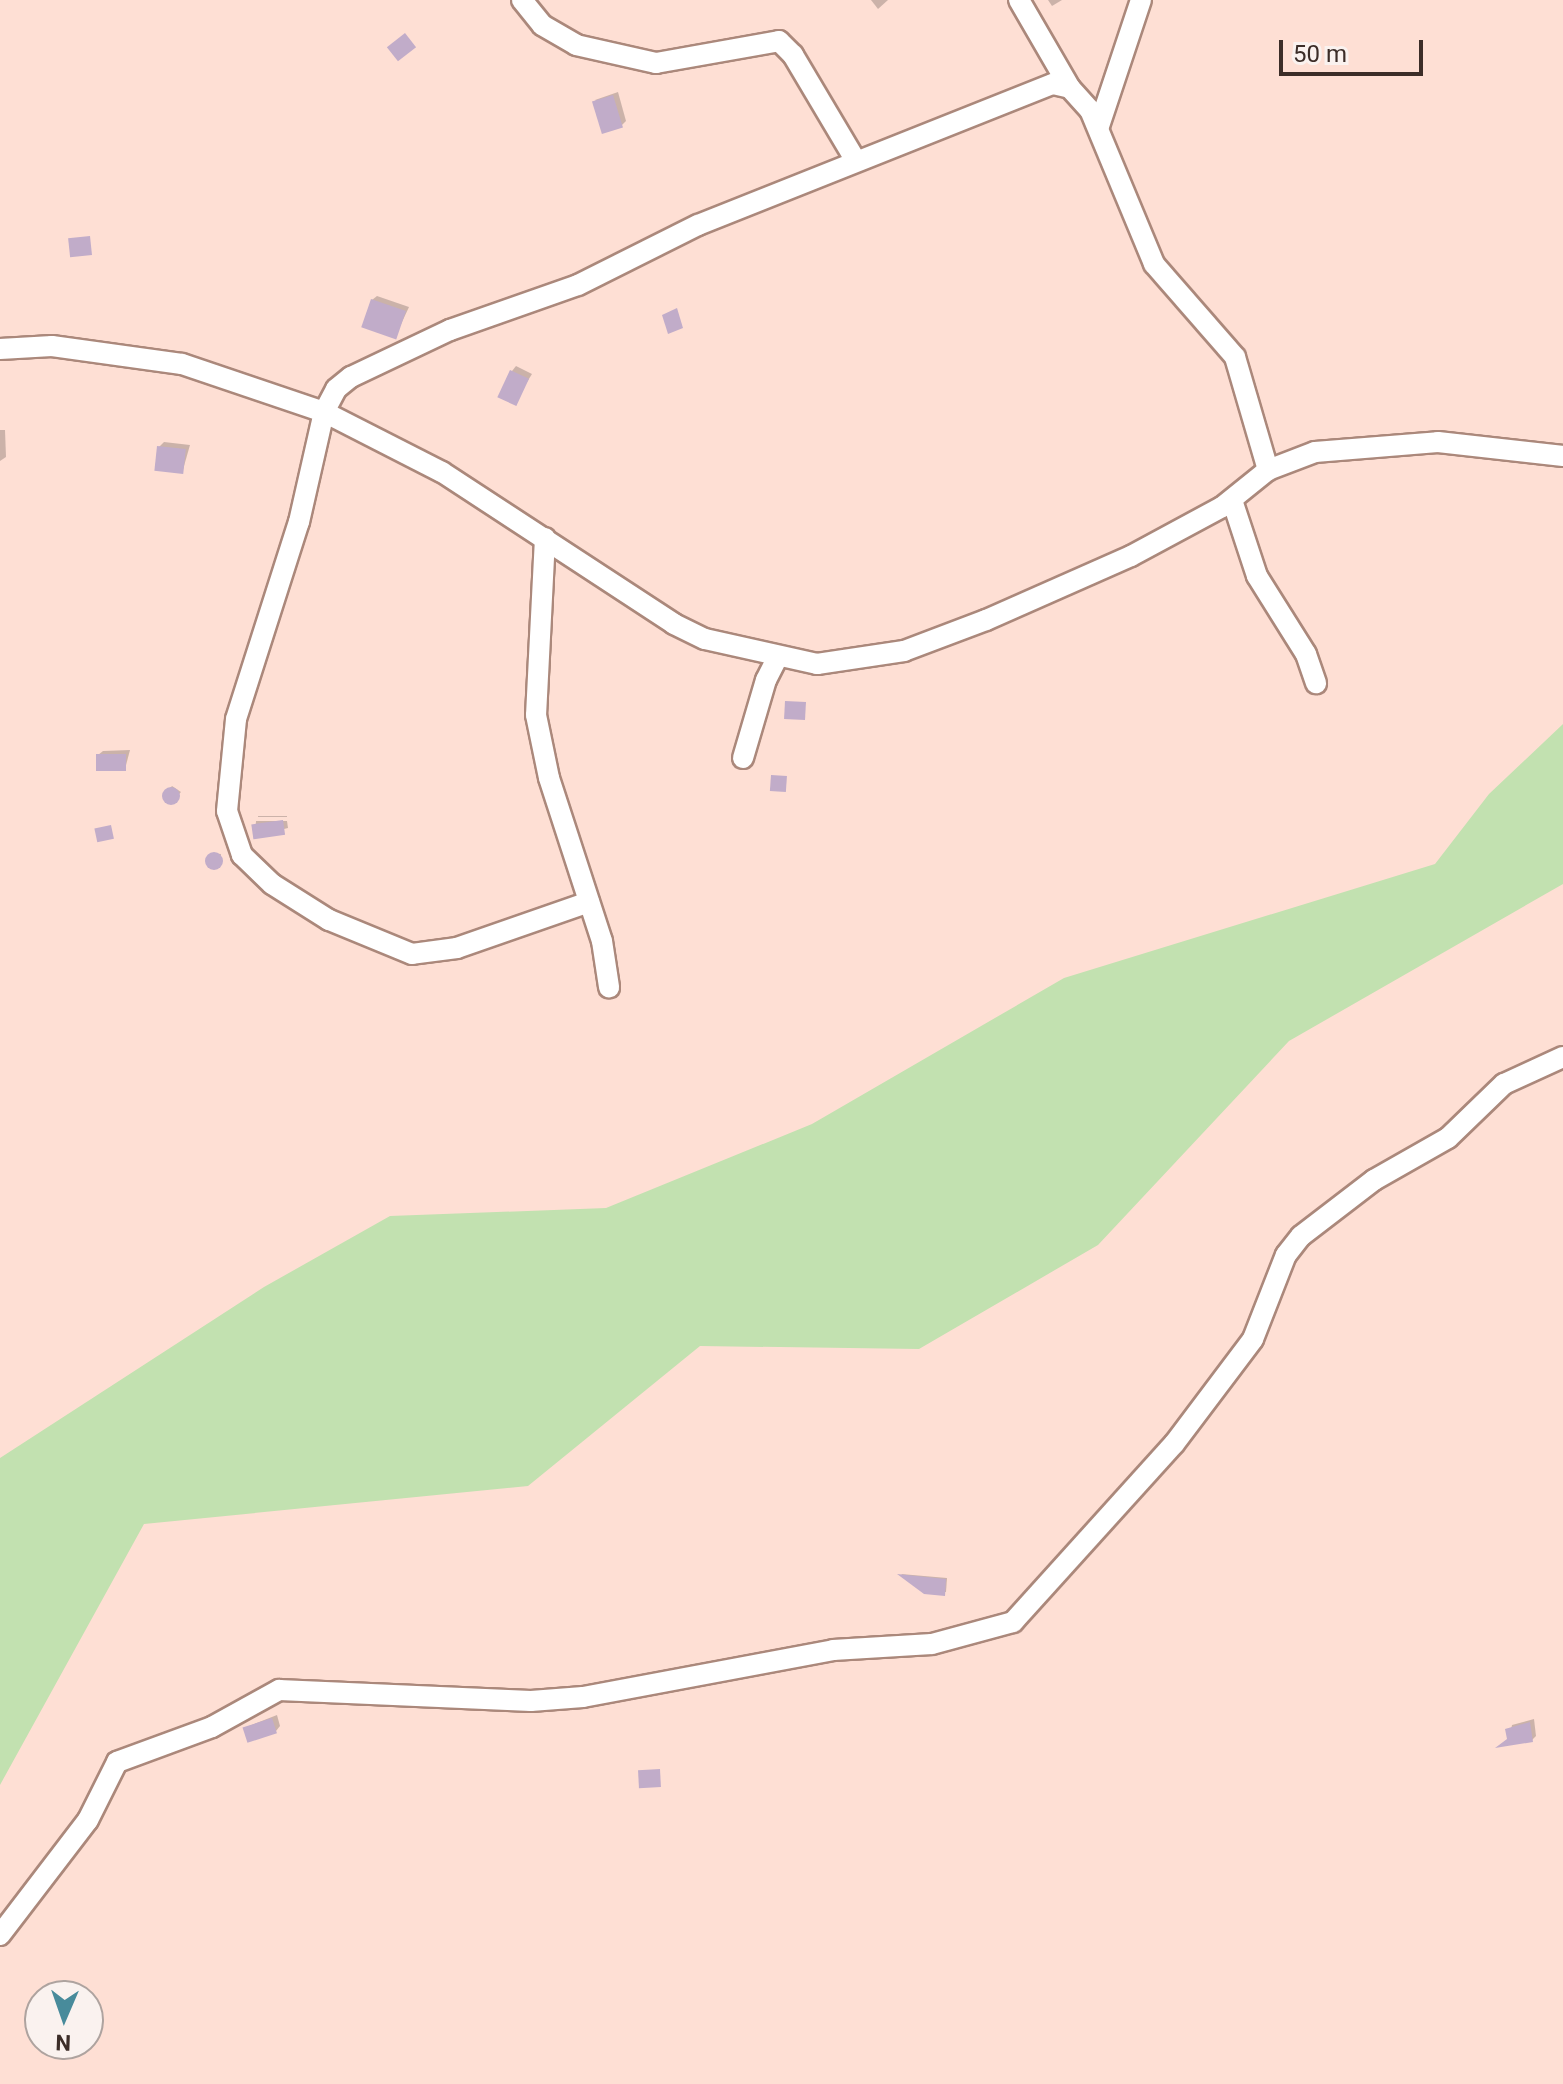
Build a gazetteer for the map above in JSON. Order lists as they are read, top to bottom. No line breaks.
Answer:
{"scale_bar":"50 m","north":"bottom"}
